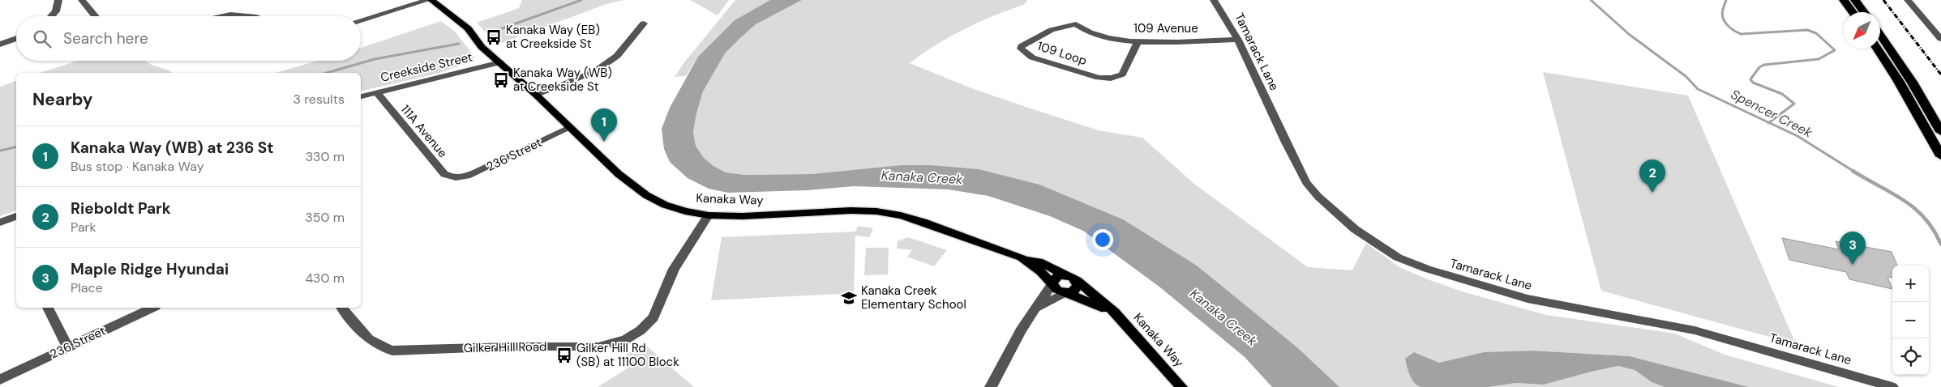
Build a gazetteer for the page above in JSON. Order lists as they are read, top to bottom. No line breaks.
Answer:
{"streets":{"main road":["Kanaka Way"],"street":["109 Avenue","Tamarack Lane","109 Loop","Creekside Street","111A Avenue","236 Street","Gilker Hill Road"]},"crossings":[["109 Avenue","Tamarack Lane"],["109 Avenue","109 Loop"],["Creekside Street","111A Avenue"],["Creekside Street","Kanaka Way"],["111A Avenue","236 Street"],["236 Street","Kanaka Way"],["Kanaka Way","Gilker Hill Road"]],"water":["Spencer Creek","Kanaka Creek"],"places":{"bus stop":["Kanaka Way (EB) at Creekside St","Kanaka Way (WB) at Creekside St","Gilker Hill Rd (SB) at 11100 Block"],"school or university":["Kanaka Creek Elementary School"]},"north":"bottom left","page":{"search":"Search here","heading":["Nearby","3 results"],"pins":["1","2","3"],"list":[{"mark":"1","name":"Kanaka Way (WB) at 236 St","note":"Bus stop · Kanaka Way","value":"330 m"},{"mark":"2","name":"Rieboldt Park","note":"Park","value":"350 m"},{"mark":"3","name":"Maple Ridge Hyundai","note":"Place","value":"430 m"}],"map_buttons":["+","−"]}}
